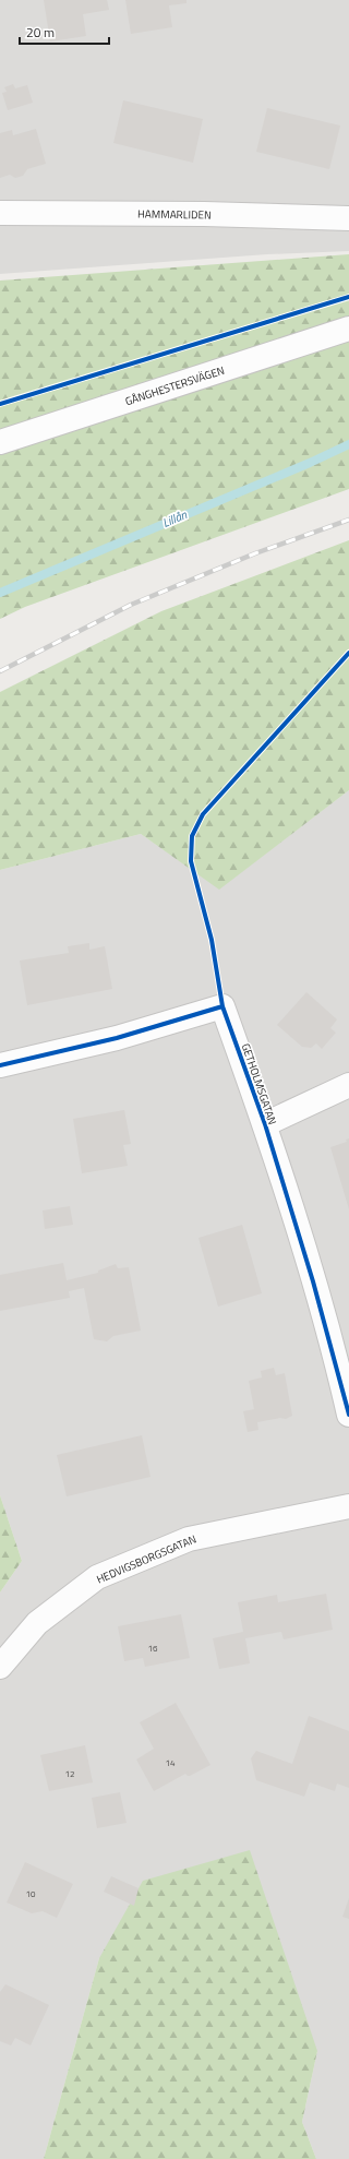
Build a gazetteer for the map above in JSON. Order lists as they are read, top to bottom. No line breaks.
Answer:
{"streets":{"street":["HAMMARLIDEN","GÅNGHESTERSVÄGEN","GETHOLMSGATAN","HEDVIGSBORGSGATAN"]},"water":["Lillån"],"house_numbers":["16","14","12","10"],"scale_bar":"20 m"}
